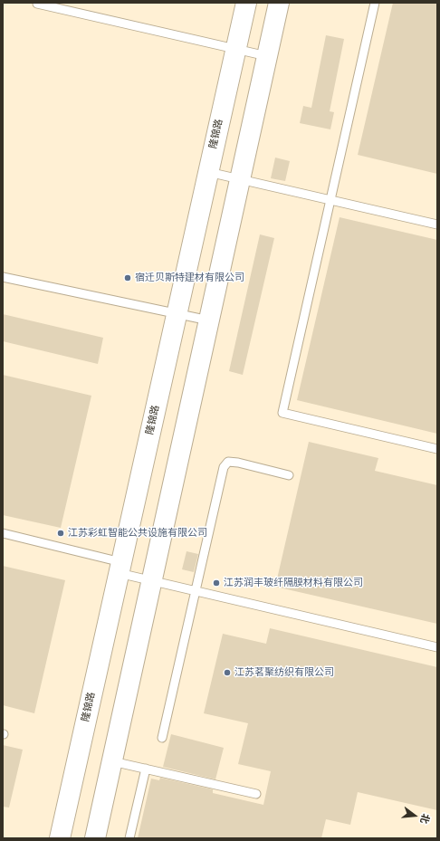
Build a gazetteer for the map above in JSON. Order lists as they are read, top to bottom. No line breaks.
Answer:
{"streets":{"main road":["隆锦路"]},"places":["宿迁贝斯特建材有限公司","江苏彩虹智能公共设施有限公司","江苏润丰玻纤隔膜材料有限公司","江苏茗聚纺织有限公司"],"north":"right"}
